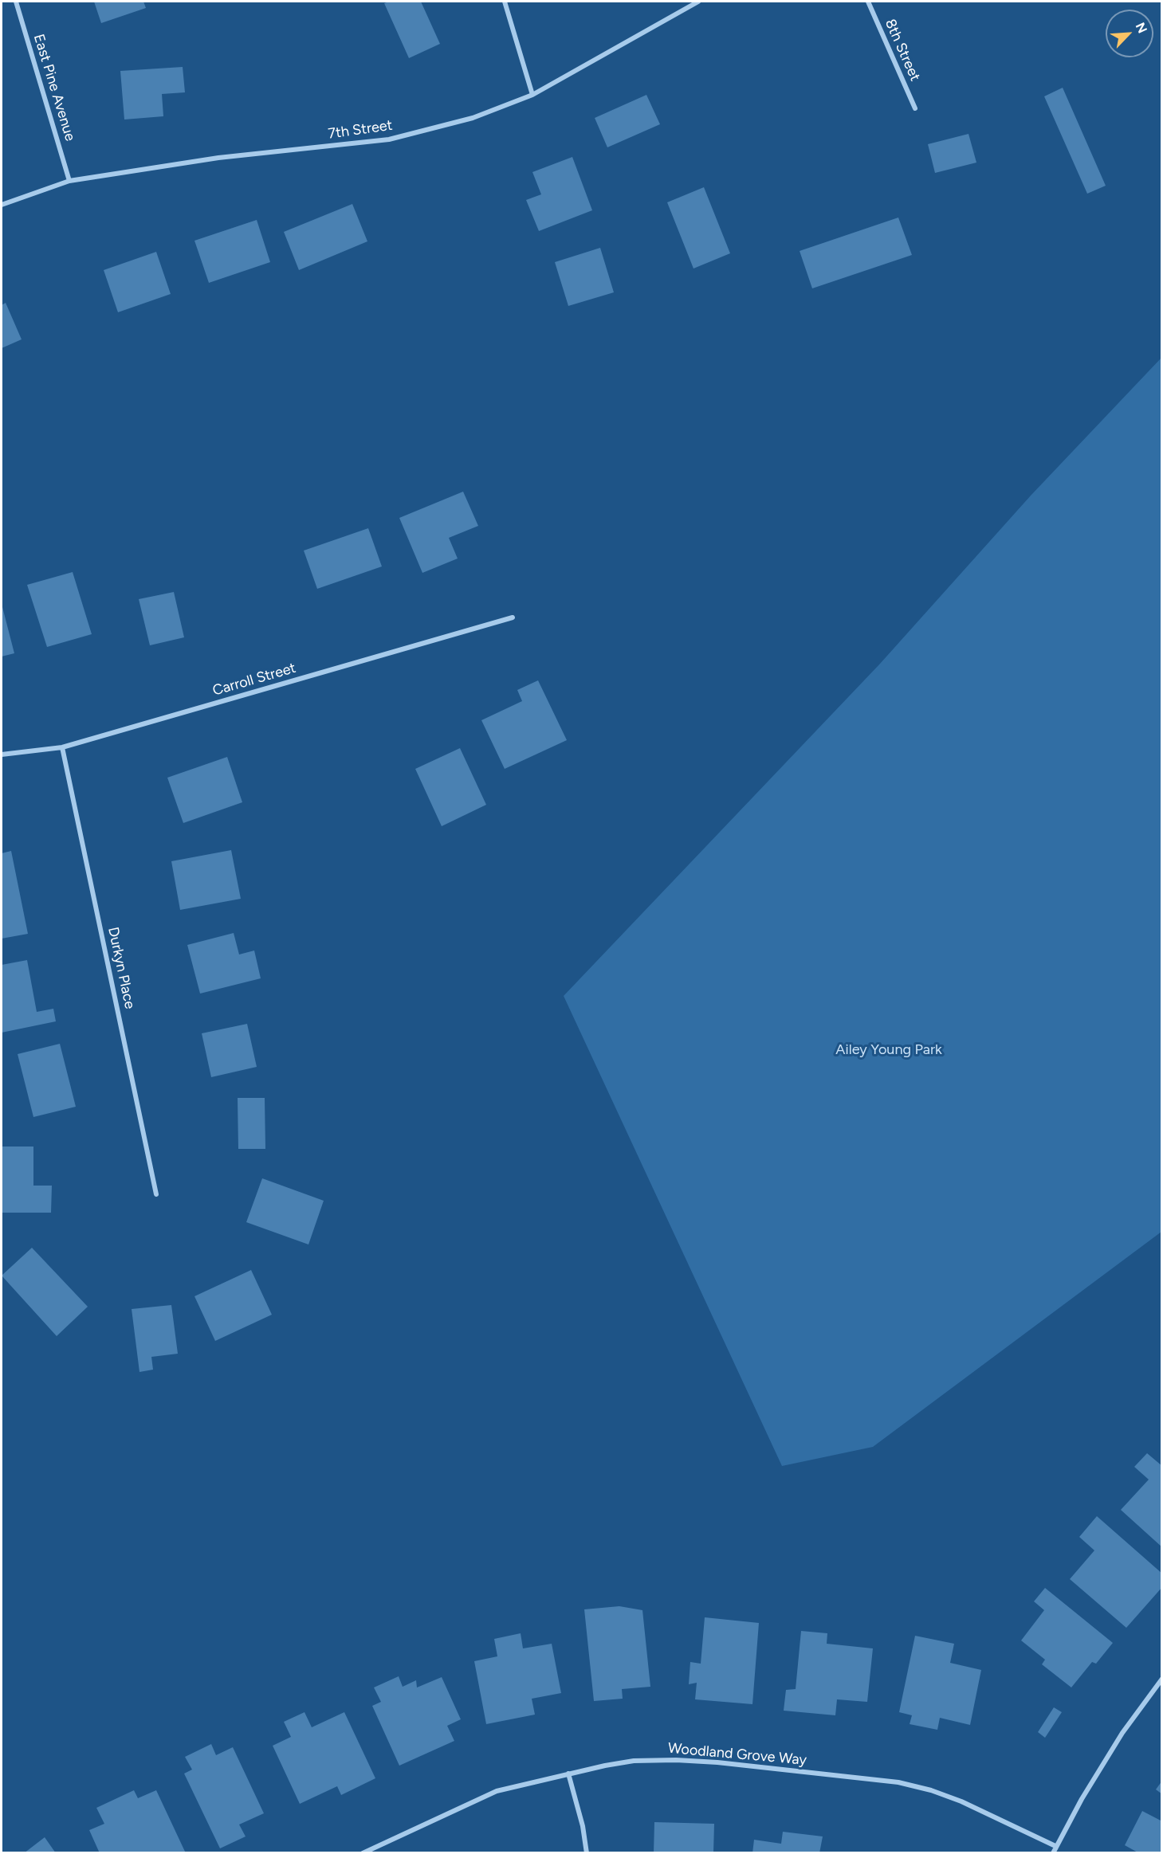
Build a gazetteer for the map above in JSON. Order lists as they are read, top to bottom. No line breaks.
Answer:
{"streets":{"street":["8th Street","East Pine Avenue","7th Street","Carroll Street","Durkyn Place","Woodland Grove Way"]},"crossings":[["East Pine Avenue","7th Street"],["Carroll Street","Durkyn Place"]],"parks":["Ailey Young Park"],"north":"top right"}
